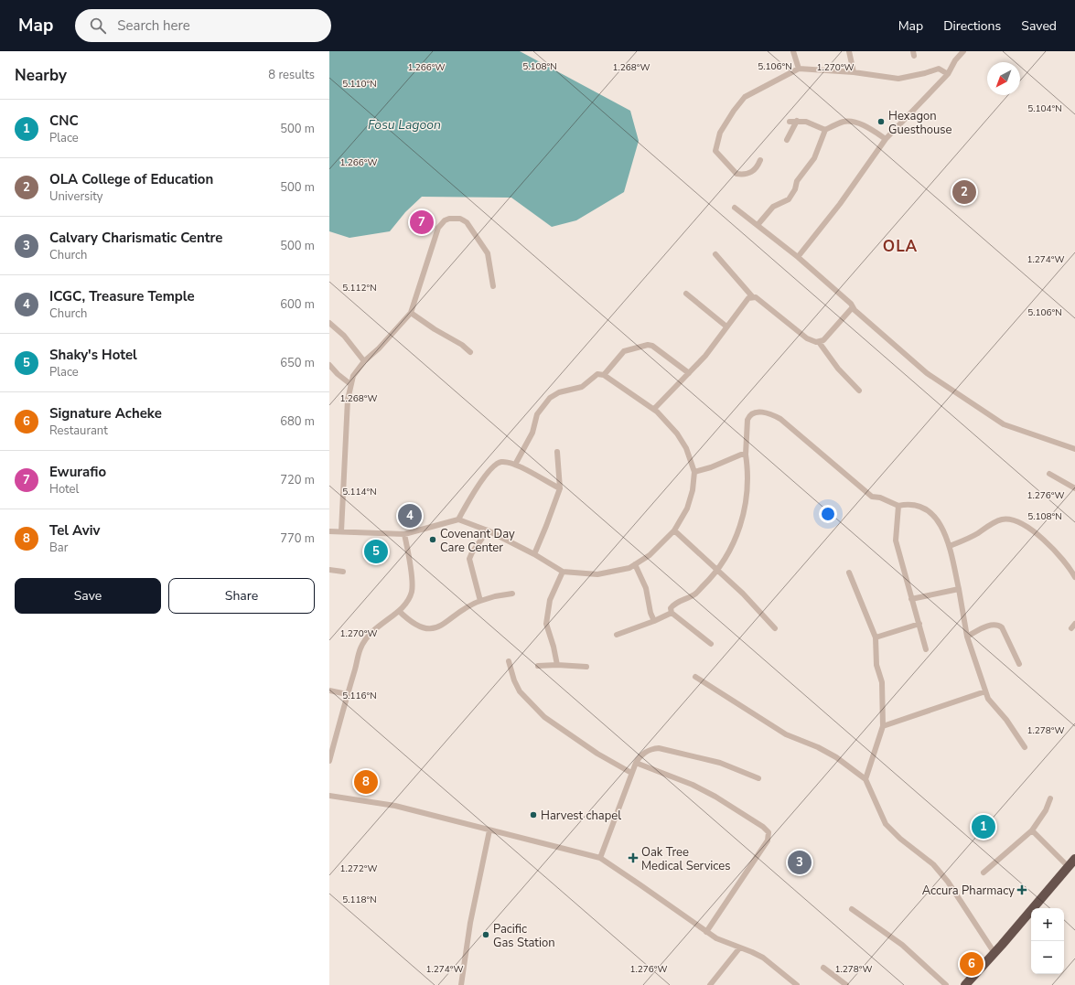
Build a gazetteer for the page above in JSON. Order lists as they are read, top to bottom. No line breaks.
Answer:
{"districts":["OLA"],"water":["Fosu Lagoon"],"places":{"other":["Hexagon Guesthouse","Covenant Day Care Center","Harvest chapel","Pacific Gas Station"],"health":["Oak Tree Medical Services","Accura Pharmacy"]},"north":"bottom left","page":{"header":"Map","search":"Search here","nav":["Map","Directions","Saved"],"heading":["Nearby","8 results"],"list":[{"mark":"1","name":"CNC","note":"Place","value":"500 m"},{"mark":"2","name":"OLA College of Education","note":"University","value":"500 m"},{"mark":"3","name":"Calvary Charismatic Centre","note":"Church","value":"500 m"},{"mark":"4","name":"ICGC, Treasure Temple","note":"Church","value":"600 m"},{"mark":"5","name":"Shaky's Hotel","note":"Place","value":"650 m"},{"mark":"6","name":"Signature Acheke","note":"Restaurant","value":"680 m"},{"mark":"7","name":"Ewurafio","note":"Hotel","value":"720 m"},{"mark":"8","name":"Tel Aviv","note":"Bar","value":"770 m"}],"pins":["2","7","4","5","8","1","3","6"],"buttons":["Save","Share"],"map_buttons":["+","−"]},"coordinates":["5.108°N","5.106°N","1.266°W","1.268°W","1.270°W","5.110°N","5.104°N","1.274°W","5.112°N","5.114°N","1.276°W","5.116°N","1.278°W","1.272°W","5.118°N"]}
